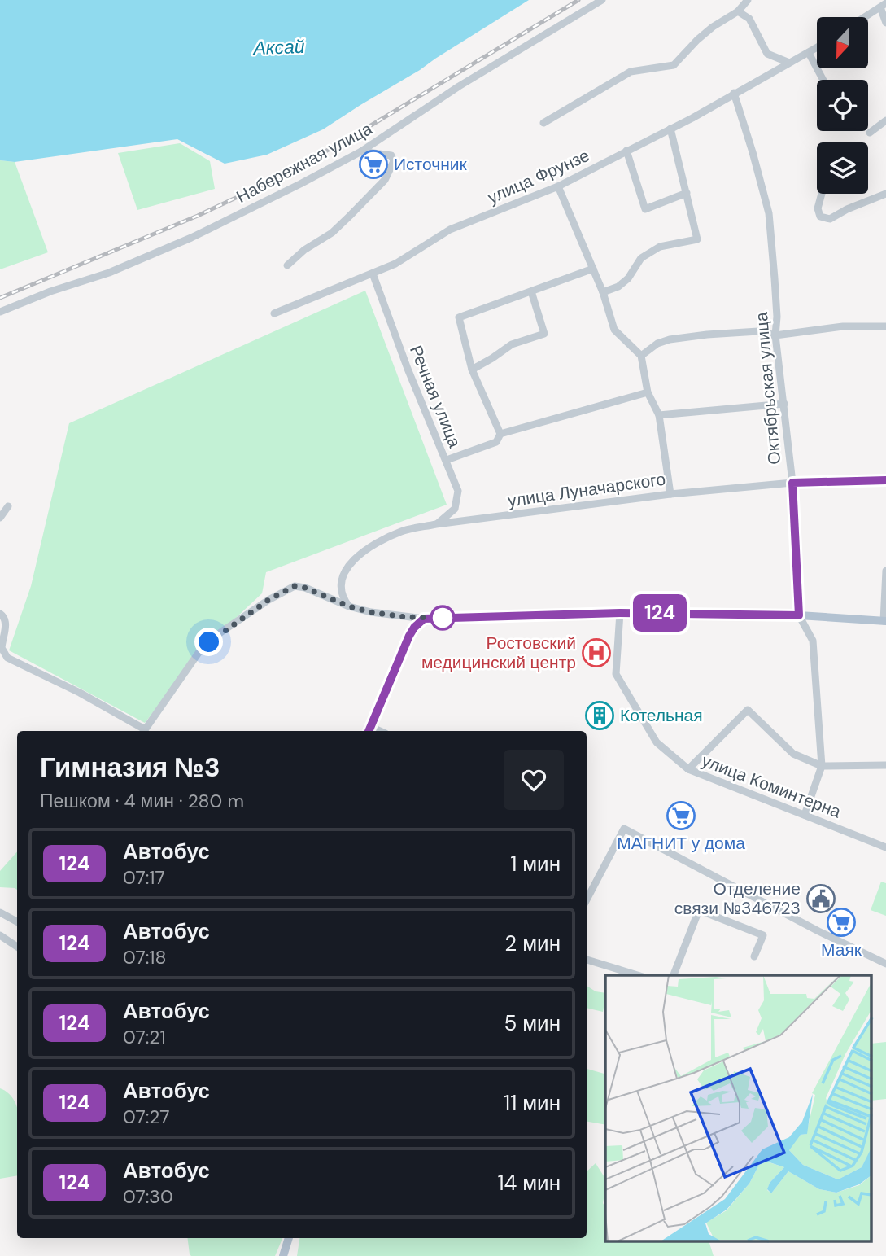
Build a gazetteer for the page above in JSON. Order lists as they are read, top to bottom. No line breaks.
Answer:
{"streets":{"main road":["Октябрьская улица","улица Луначарского"],"street":["Набережная улица","улица Фрунзе","Речная улица","улица Коминтерна"]},"crossings":[["улица Фрунзе","Октябрьская улица"],["улица Фрунзе","Речная улица"],["Октябрьская улица","улица Луначарского"],["Октябрьская улица","улица Коминтерна"],["Речная улица","улица Луначарского"]],"water":["Аксай"],"places":{"supermarket":["Источник","МАГНИТ у дома","Маяк"],"hospital":["Ростовский медицинский центр"],"building":["Котельная"],"public building":["Отделение связи №346723"]},"lines":["bus line 124"],"north":"bottom","page":{"on_map":"124","heading":["Гимназия №3","Пешком · 4 мин · 280 m"],"list":[{"mark":"124","name":"Автобус","note":"07:17","value":"1 мин"},{"mark":"124","name":"Автобус","note":"07:18","value":"2 мин"},{"mark":"124","name":"Автобус","note":"07:21","value":"5 мин"},{"mark":"124","name":"Автобус","note":"07:27","value":"11 мин"},{"mark":"124","name":"Автобус","note":"07:30","value":"14 мин"}]}}
